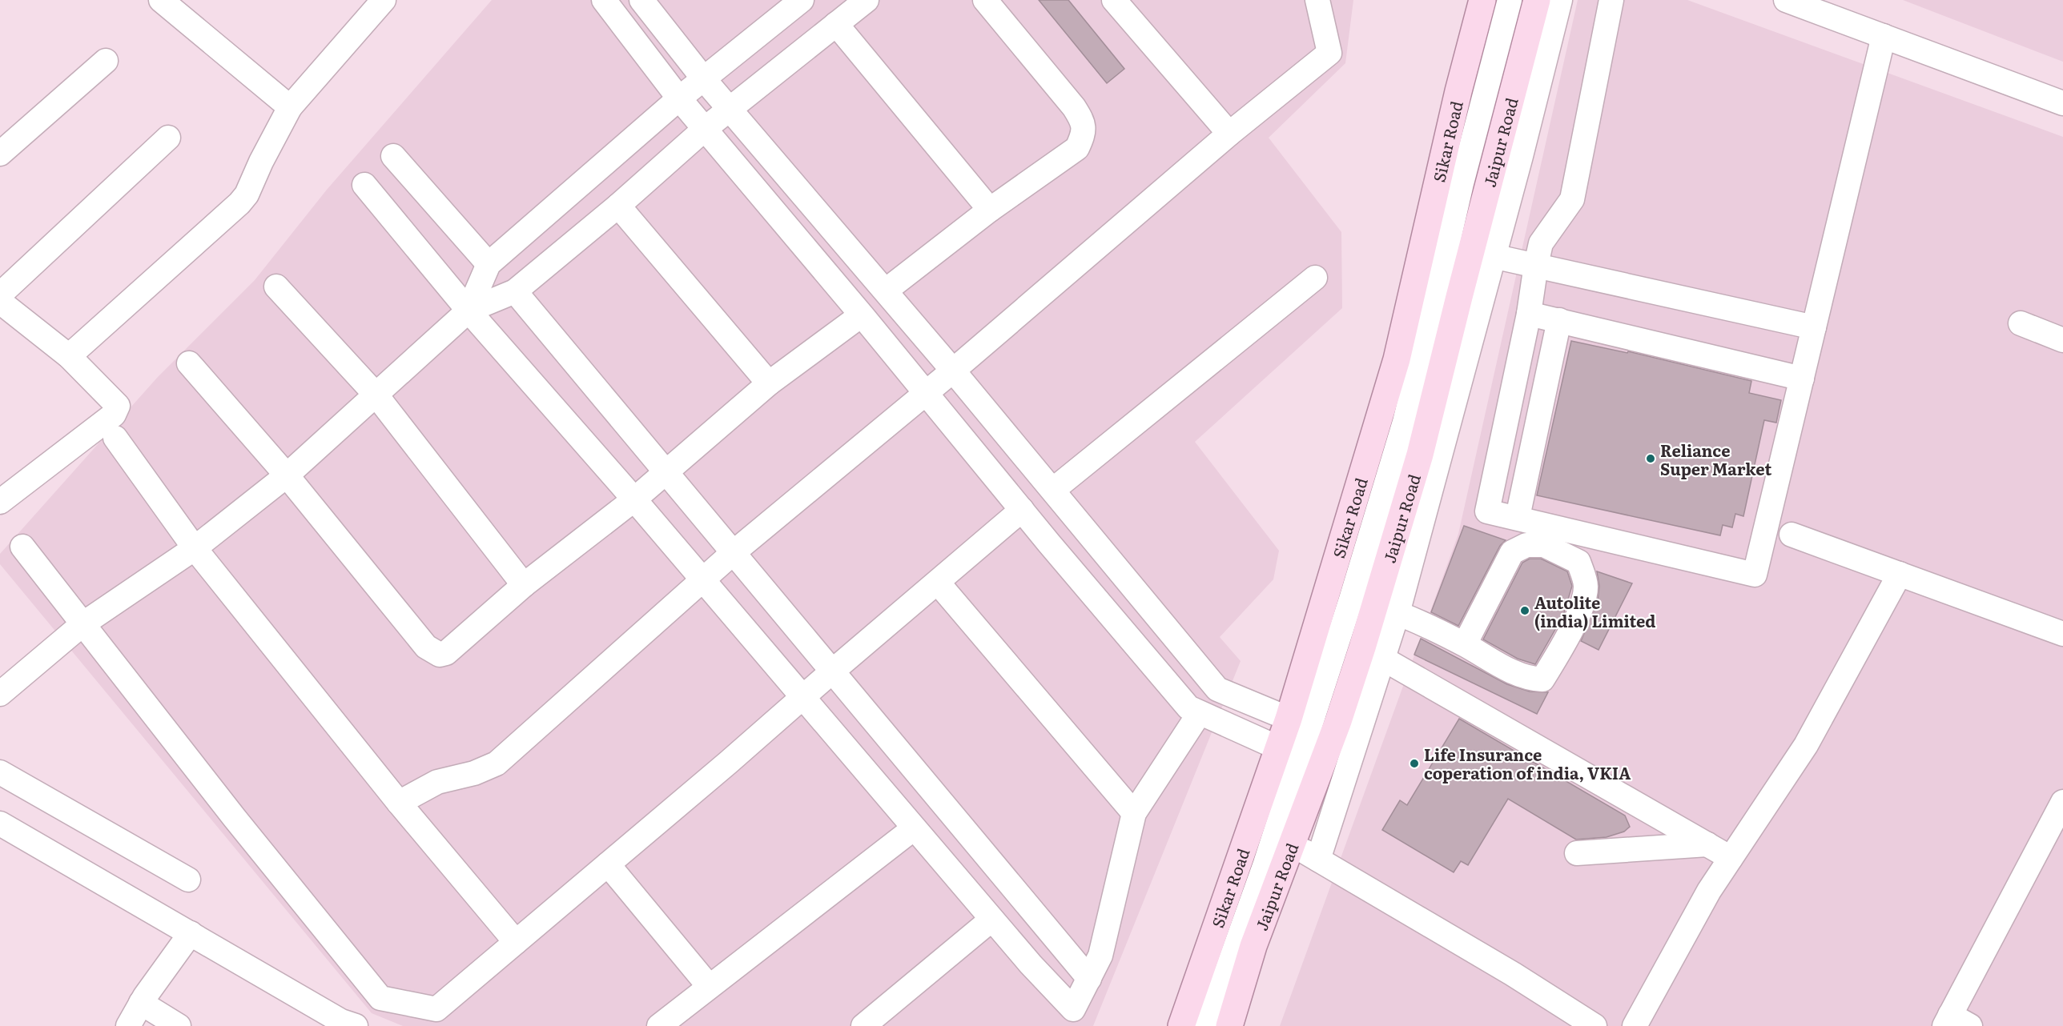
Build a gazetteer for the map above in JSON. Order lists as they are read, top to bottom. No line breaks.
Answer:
{"streets":{"main road":["Sikar Road","Jaipur Road"]},"places":["Reliance Super Market","Autolite (india) Limited","Life Insurance coperation of india, VKIA"]}
